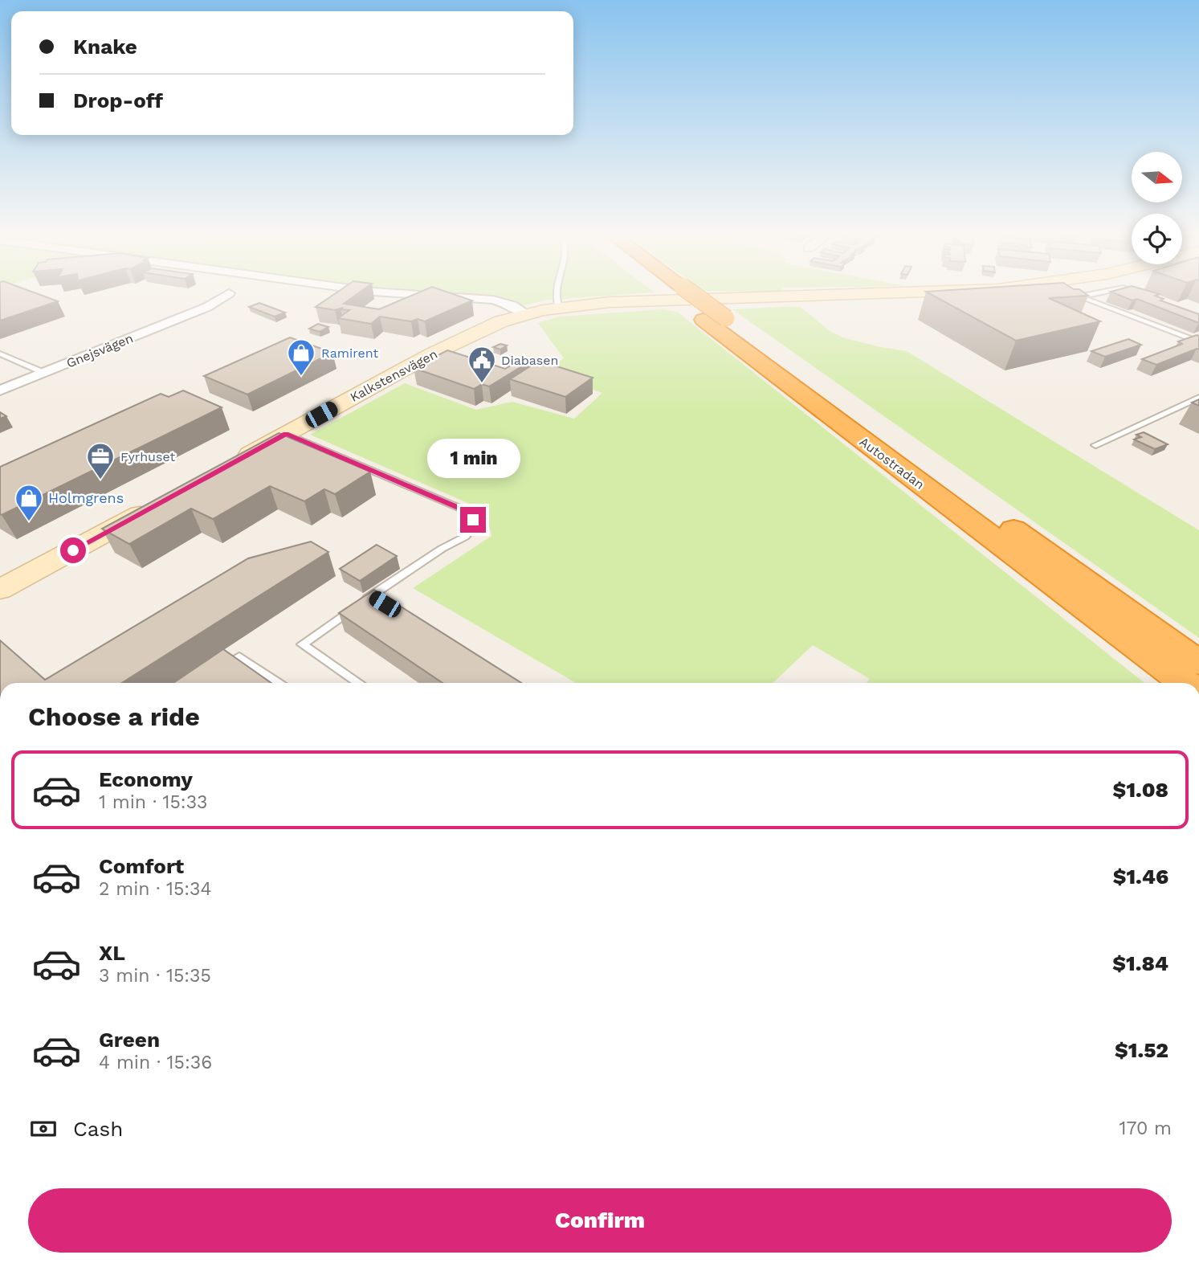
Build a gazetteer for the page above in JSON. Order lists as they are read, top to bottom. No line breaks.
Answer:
{"streets":{"highway":["Autostradan"],"street":["Gnejsvägen","Kalkstensvägen"]},"places":{"shop":["Ramirent","Holmgrens"],"public building":["Diabasen"],"office":["Fyrhuset"]},"north":"right","page":{"banner":["Knake","Drop-off"],"bubble":"1 min","heading":"Choose a ride","list":[{"name":"Economy","note":"1 min · 15:33","value":"$1.08"},{"name":"Comfort","note":"2 min · 15:34","value":"$1.46"},{"name":"XL","note":"3 min · 15:35","value":"$1.84"},{"name":"Green","note":"4 min · 15:36","value":"$1.52"}],"pay":["Cash","170 m"],"buttons":"Confirm"}}
